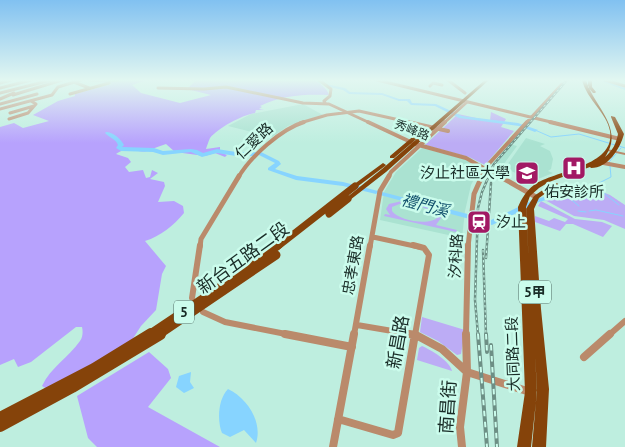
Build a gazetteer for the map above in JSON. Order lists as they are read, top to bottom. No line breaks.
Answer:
{"streets":{"main road":["新台五路二段","5甲","5","大同路二段"],"street":["秀峰路","仁愛路","汐科路","忠孝東路","新昌路","南昌街"]},"crossings":[["秀峰路","仁愛路"],["秀峰路","汐科路"],["秀峰路","新台五路二段"],["秀峰路","忠孝東路"],["秀峰路","5"],["秀峰路","大同路二段"],["仁愛路","5"],["汐科路","南昌街"],["新台五路二段","忠孝東路"],["新台五路二段","5"],["忠孝東路","5"],["忠孝東路","新昌路"],["忠孝東路","南昌街"],["新昌路","南昌街"]],"water":["禮門溪"],"places":{"hospital":["佑安診所"],"school or university":["汐止社區大學"],"station":["汐止"]}}
